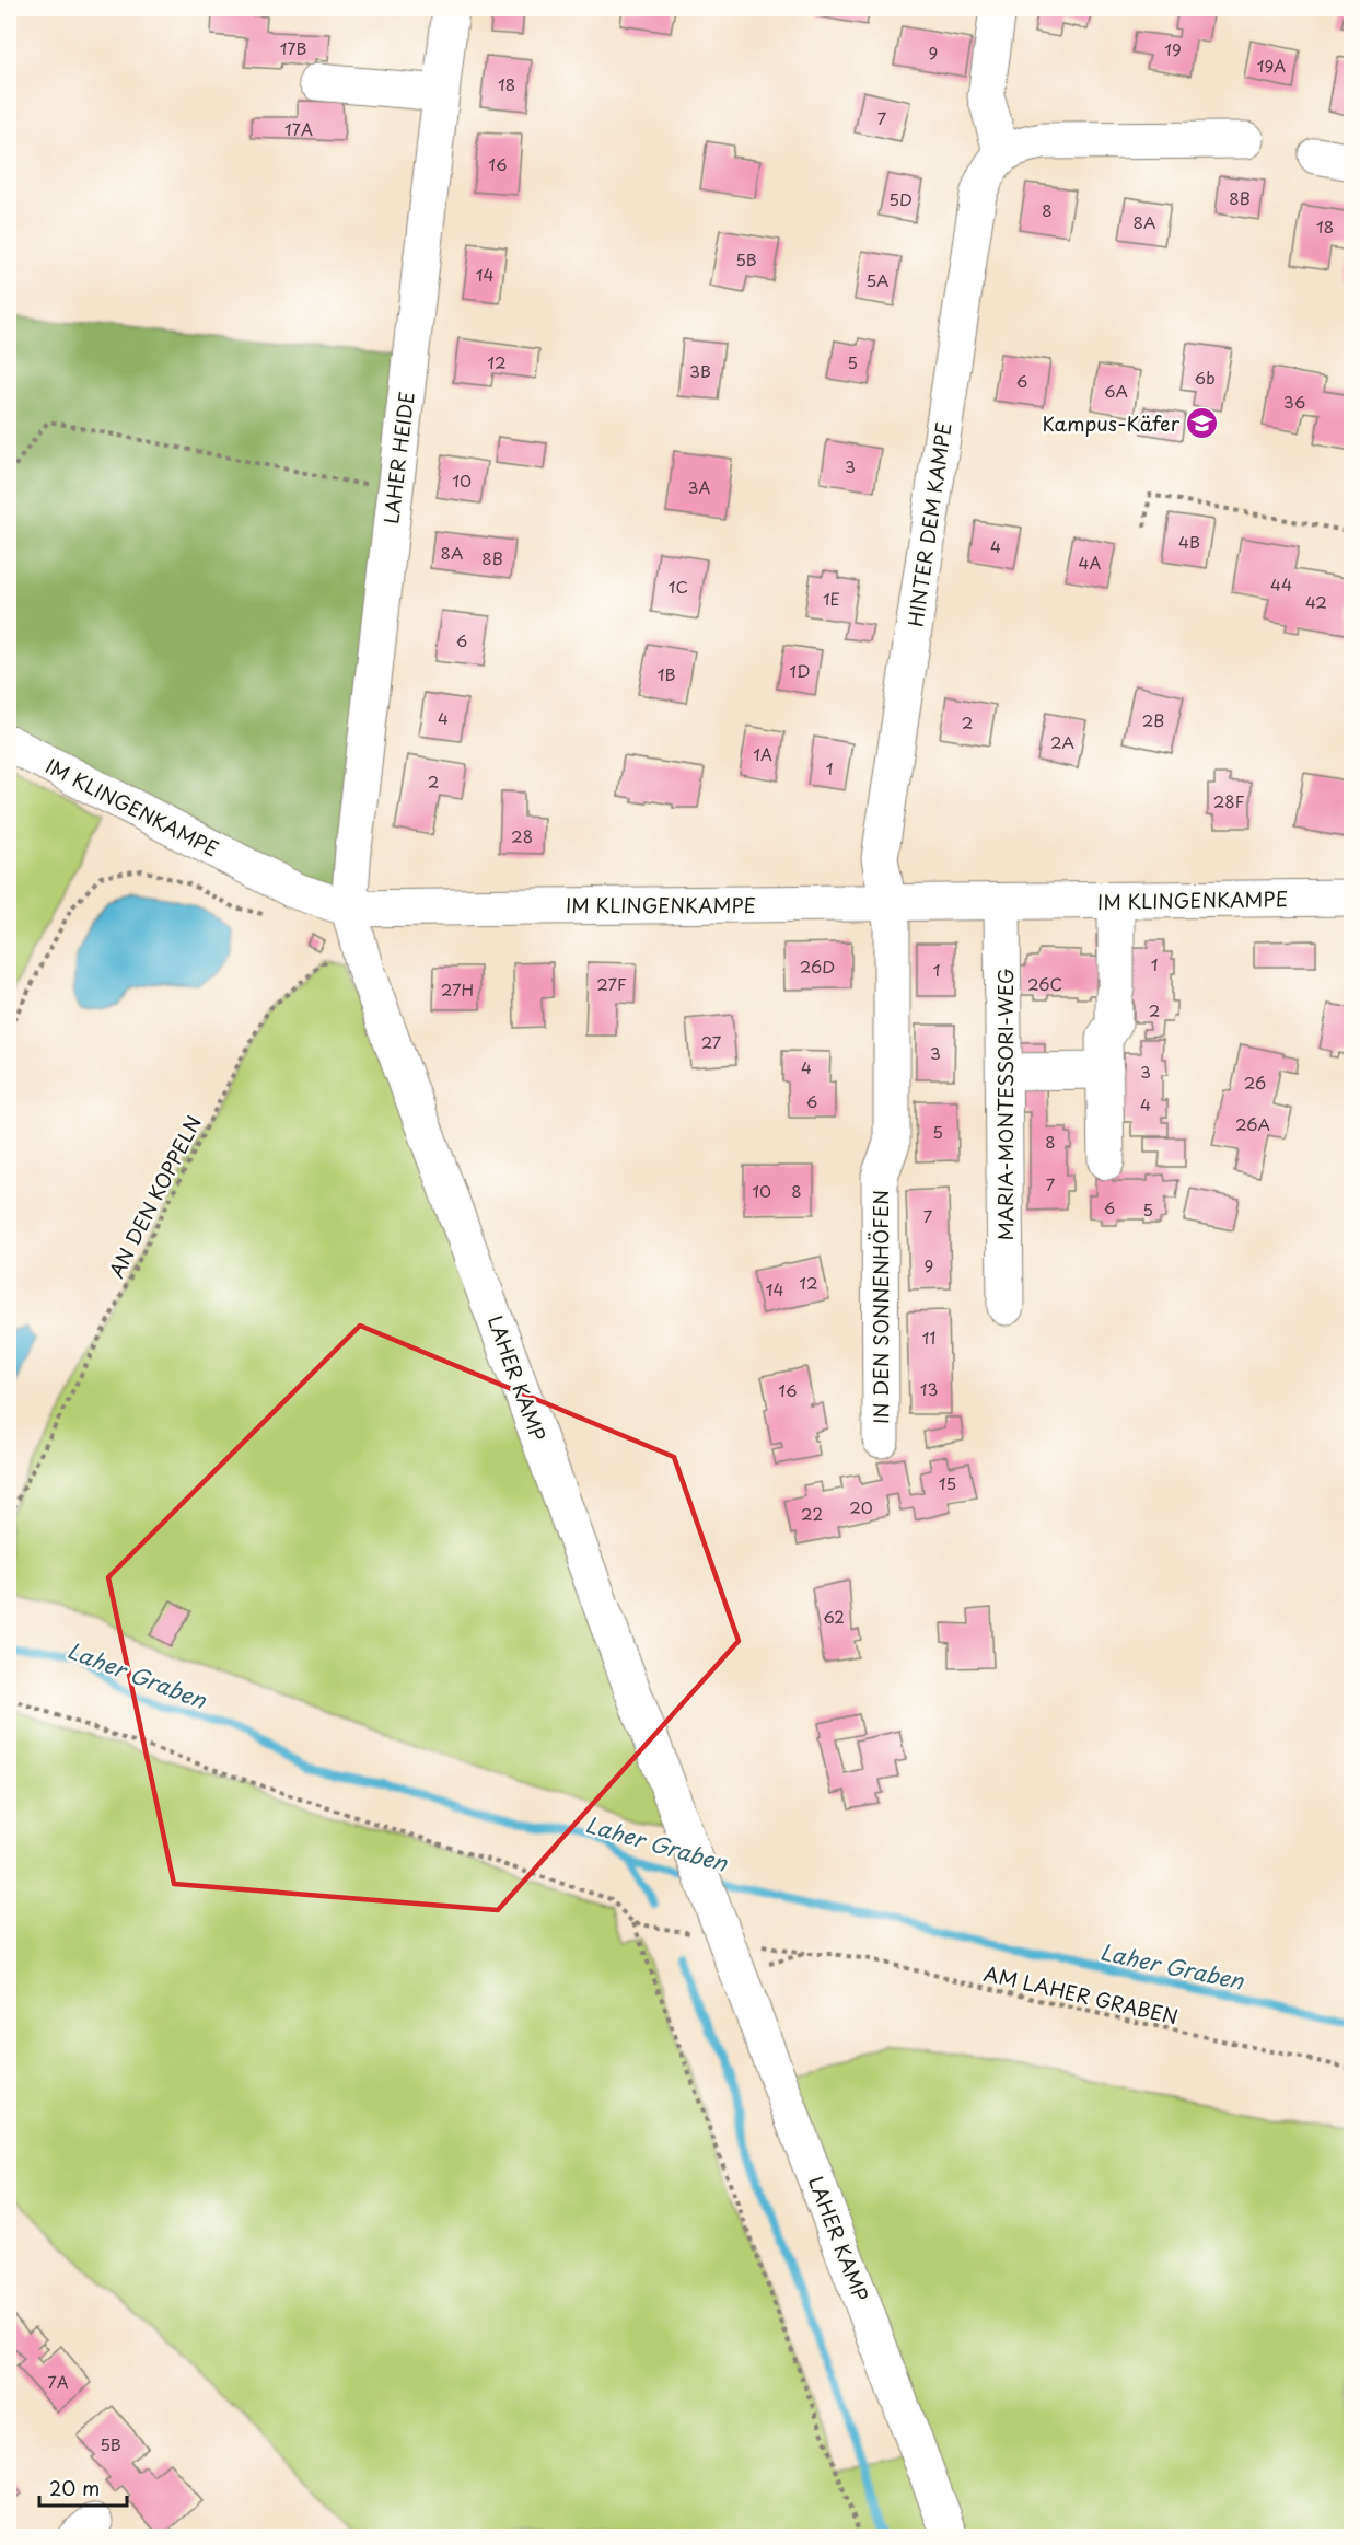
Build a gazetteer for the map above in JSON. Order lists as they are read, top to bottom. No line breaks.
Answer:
{"streets":{"street":["LAHER HEIDE","HINTER DEM KAMPE","IM KLINGENKAMPE","MARIA-MONTESSORI-WEG","IN DEN SONNENHÖFEN","LAHER KAMP"],"path":["AN DEN KOPPELN","AM LAHER GRABEN"]},"crossings":[["LAHER HEIDE","IM KLINGENKAMPE"],["LAHER HEIDE","AN DEN KOPPELN"],["LAHER HEIDE","LAHER KAMP"],["HINTER DEM KAMPE","IM KLINGENKAMPE"],["HINTER DEM KAMPE","IN DEN SONNENHÖFEN"],["IM KLINGENKAMPE","MARIA-MONTESSORI-WEG"],["IM KLINGENKAMPE","AN DEN KOPPELN"],["IM KLINGENKAMPE","IN DEN SONNENHÖFEN"],["IM KLINGENKAMPE","LAHER KAMP"],["AN DEN KOPPELN","LAHER KAMP"]],"water":["Laher Graben"],"places":{"school or university":["Kampus-Käfer"]},"house_numbers":["17B","19","9","19A","18","7","17A","16","8B","5D","8","8A","18","5B","14","5A","12","5","3B","6b","6","6A","36","3","10","3A","4B","4","8A","8B","4A","44","1C","1E","42","6","1D","1B","4","2B","2","2A","1A","1","2","28F","28","1","26D","1","27F","26C","27H","2","27","3","4","3","26","6","4","26A","5","8","7","10","8","6","5","7","9","12","14","11","13","16","15","20","22","62","7A","5B"],"scale_bar":"20 m"}
